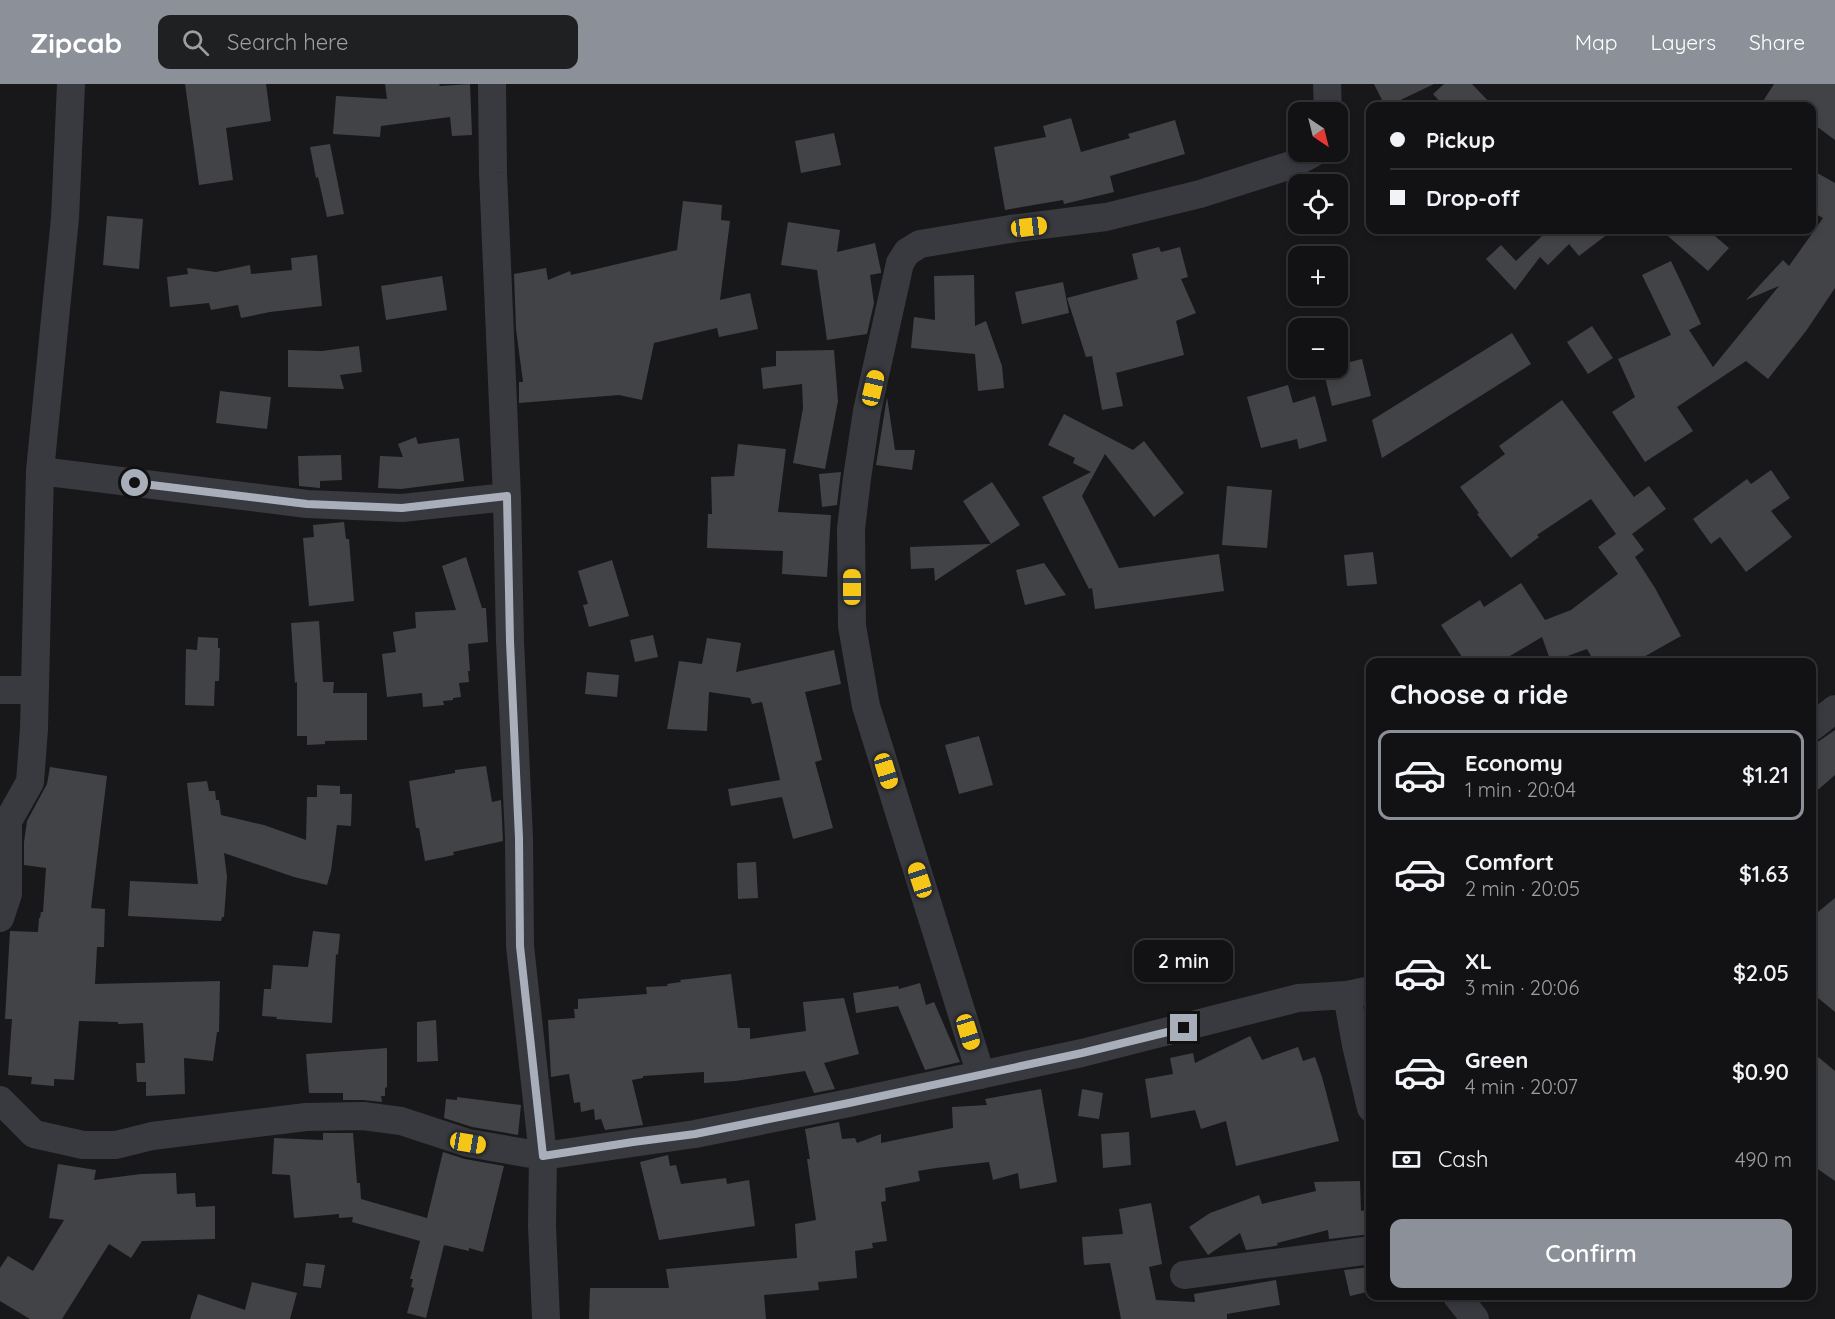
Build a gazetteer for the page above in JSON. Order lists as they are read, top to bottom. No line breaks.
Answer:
{"north":"bottom right","page":{"header":"Zipcab","search":"Search here","nav":["Map","Layers","Share"],"map_buttons":["+","−"],"banner":["Pickup","Drop-off"],"heading":"Choose a ride","list":[{"name":"Economy","note":"1 min · 20:04","value":"$1.21"},{"name":"Comfort","note":"2 min · 20:05","value":"$1.63"},{"name":"XL","note":"3 min · 20:06","value":"$2.05"},{"name":"Green","note":"4 min · 20:07","value":"$0.90"}],"bubble":"2 min","pay":["Cash","490 m"],"buttons":"Confirm"}}
